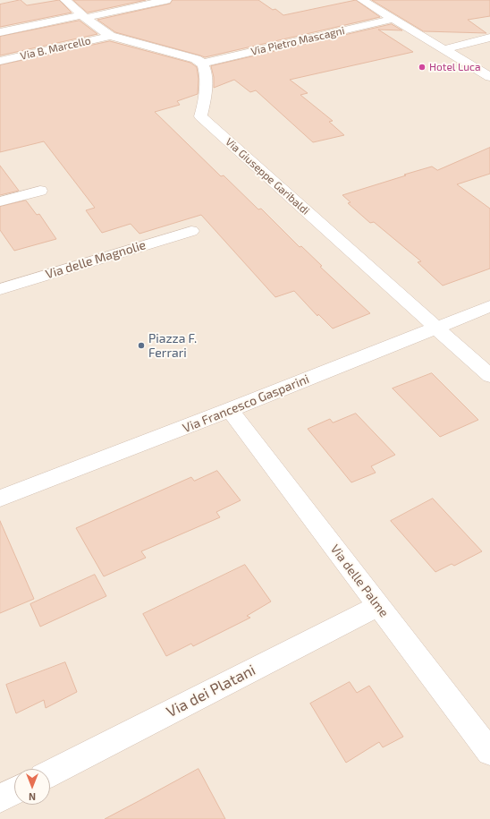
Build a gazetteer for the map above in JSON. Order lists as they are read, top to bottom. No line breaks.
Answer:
{"streets":{"street":["Via Pietro Mascagni","Via B. Marcello","Via Giuseppe Garibaldi","Via delle Magnolie","Via Francesco Gasparini","Via delle Palme","Via dei Platani"]},"crossings":[["Via Pietro Mascagni","Via Giuseppe Garibaldi"],["Via Giuseppe Garibaldi","Via Francesco Gasparini"],["Via Francesco Gasparini","Via delle Palme"],["Via delle Palme","Via dei Platani"]],"places":["Hotel Luca","Piazza F. Ferrari"],"north":"bottom"}
